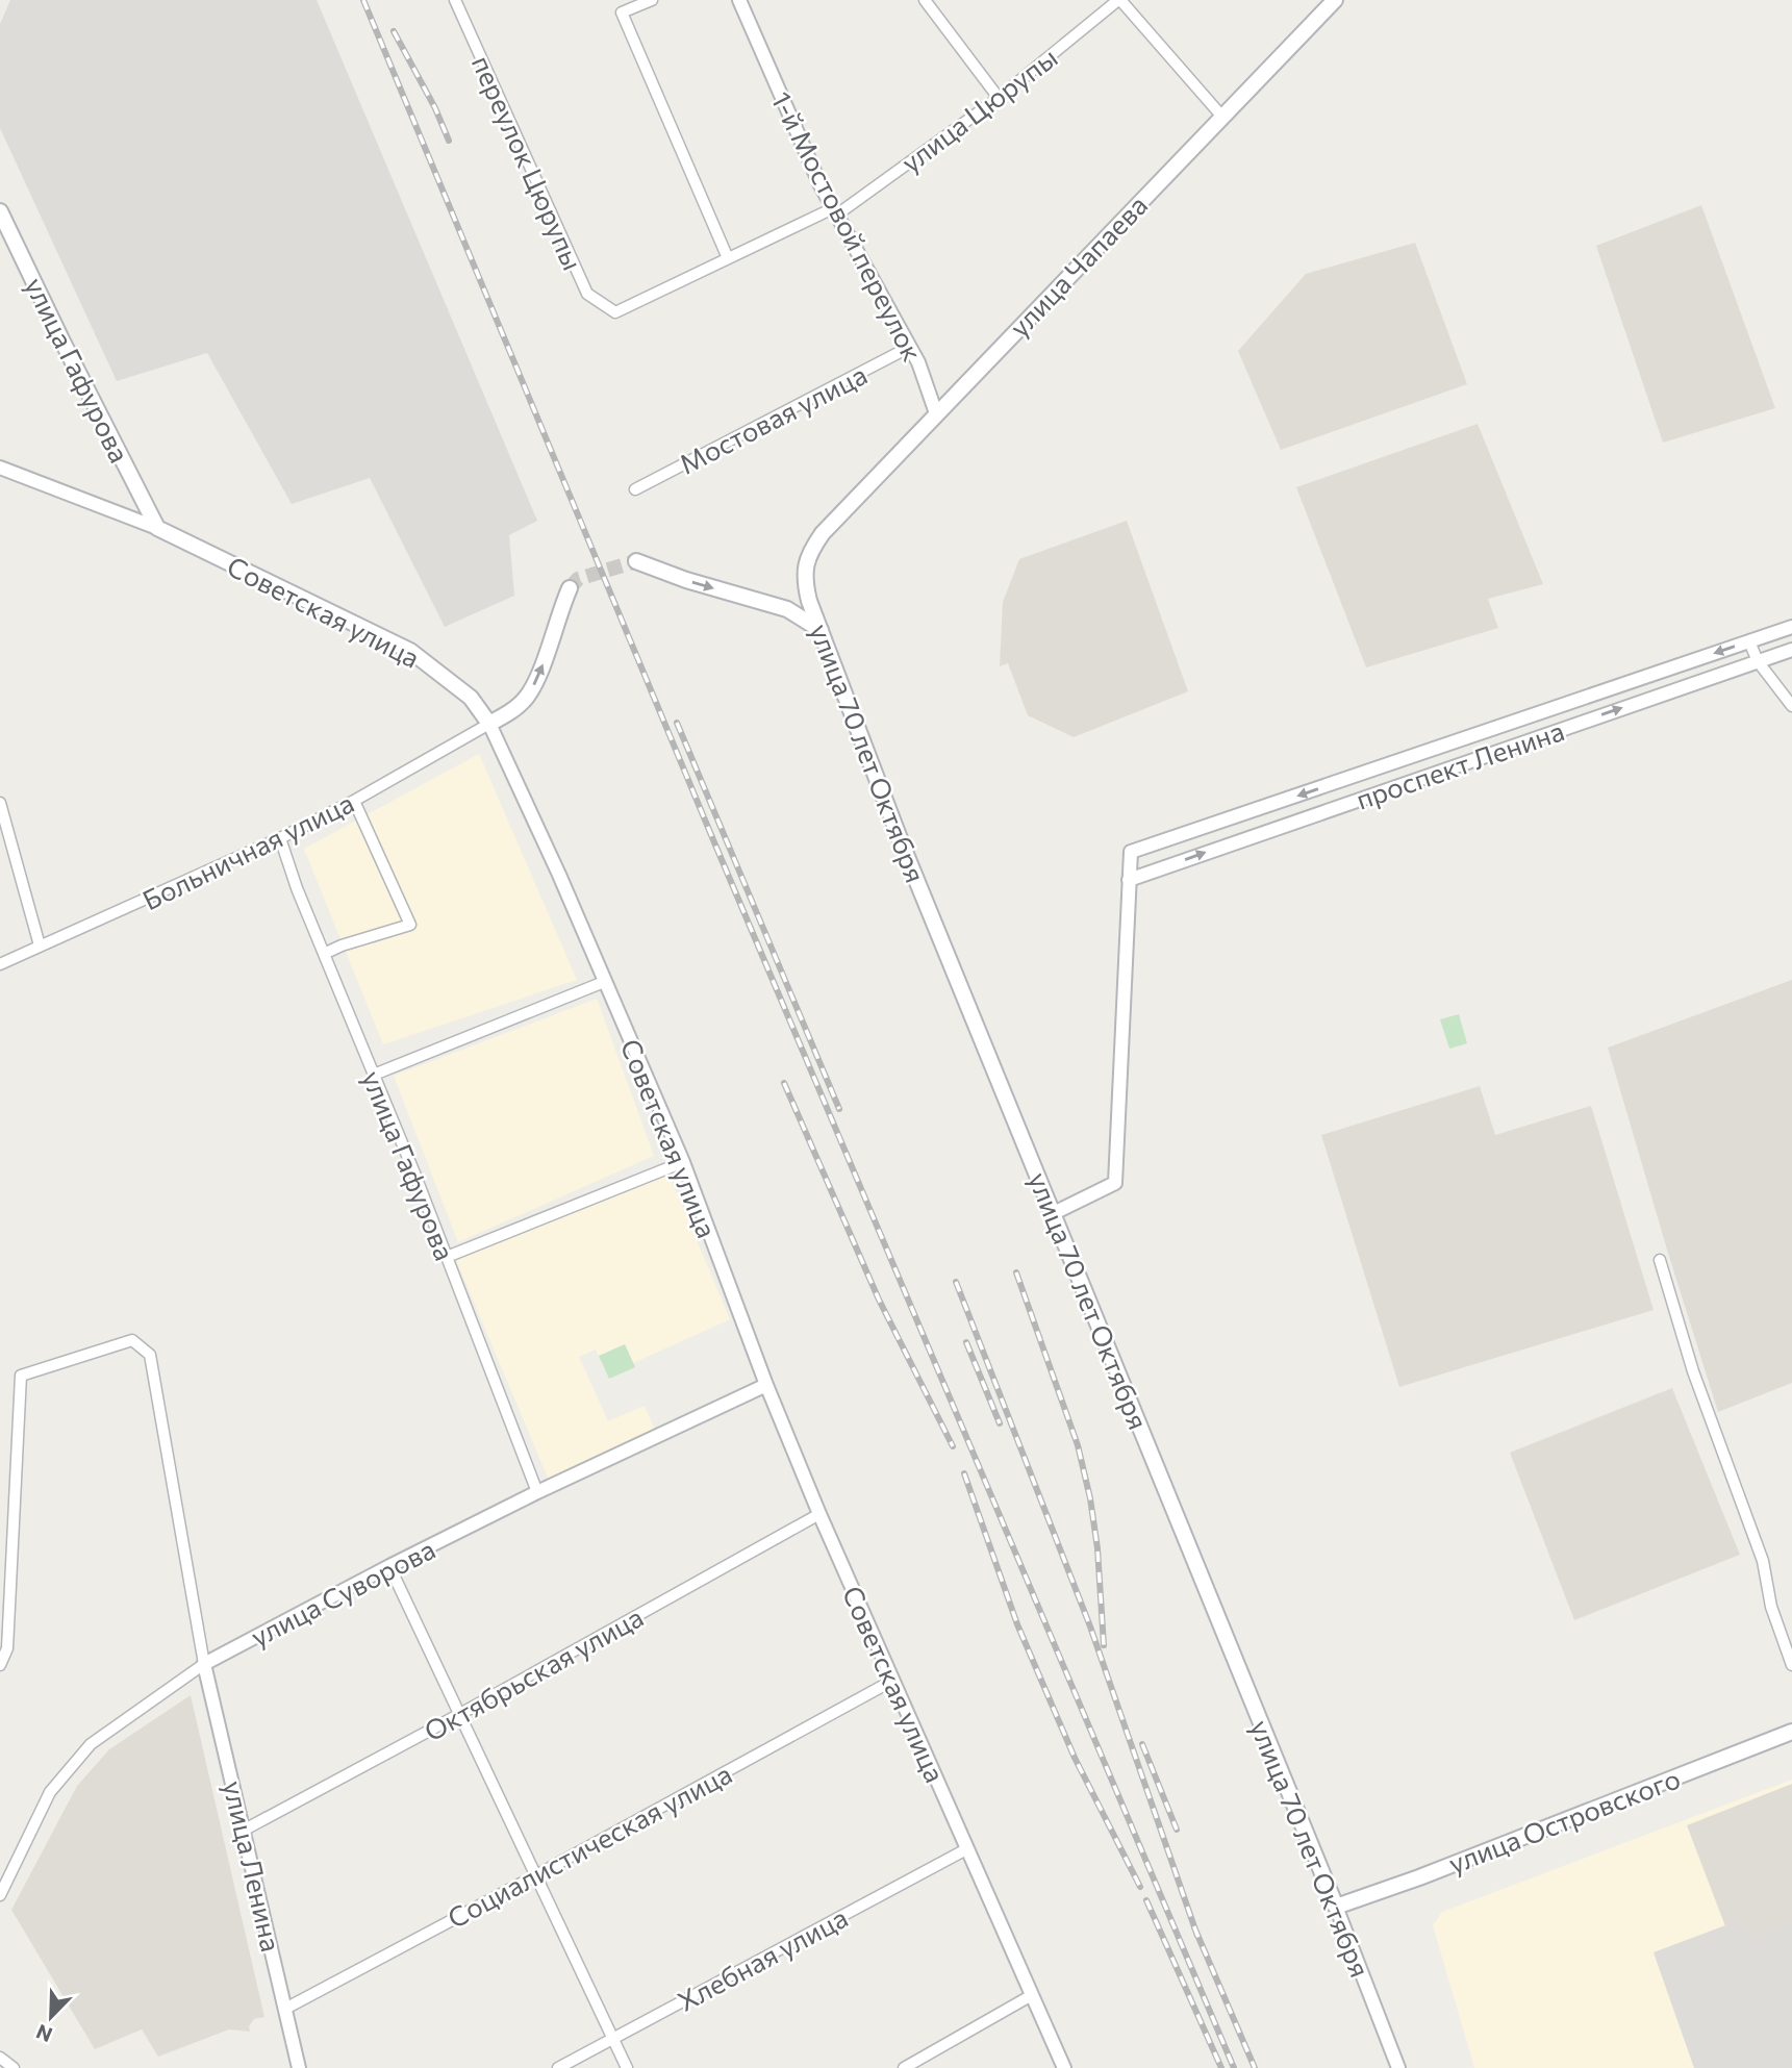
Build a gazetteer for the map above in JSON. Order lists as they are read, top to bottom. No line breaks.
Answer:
{"streets":{"main road":["улица Чапаева","улица Гафурова","Советская улица","улица 70 лет Октября","улица Островского"],"street":["улица Цюрупы","переулок Цюрупы","1-й Мостовой переулок","Мостовая улица","проспект Ленина","Больничная улица","улица Суворова","Октябрьская улица","Социалистическая улица","улица Ленина","Хлебная улица"]},"crossings":[["улица Цюрупы","переулок Цюрупы"],["улица Цюрупы","1-й Мостовой переулок"],["1-й Мостовой переулок","улица Чапаева"],["1-й Мостовой переулок","Мостовая улица"],["улица Чапаева","улица 70 лет Октября"],["улица Гафурова","Советская улица"],["улица Гафурова","Больничная улица"],["улица Гафурова","улица Суворова"],["Советская улица","Больничная улица"],["Советская улица","улица Суворова"],["Советская улица","Октябрьская улица"],["Советская улица","Социалистическая улица"],["Советская улица","Хлебная улица"],["улица 70 лет Октября","улица Островского"],["улица Суворова","улица Ленина"],["Октябрьская улица","улица Ленина"],["Социалистическая улица","улица Ленина"]],"north":"bottom left"}
